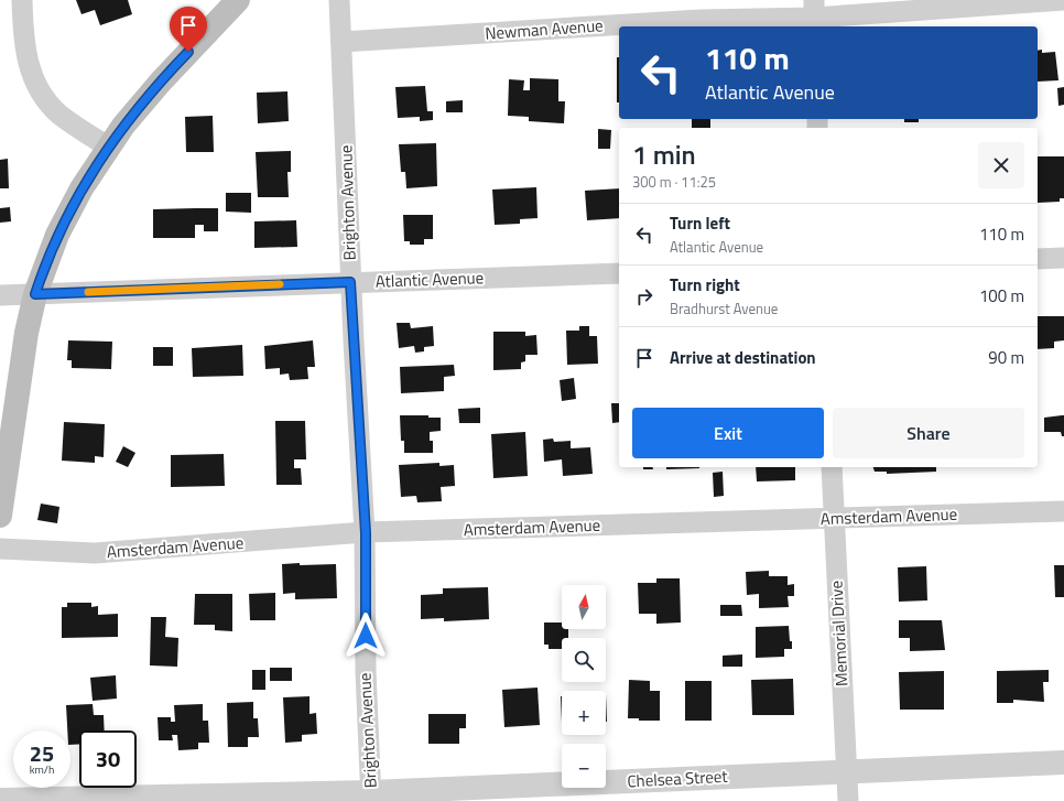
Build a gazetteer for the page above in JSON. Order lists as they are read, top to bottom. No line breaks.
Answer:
{"streets":{"street":["Newman Avenue","Brighton Avenue","Atlantic Avenue","Amsterdam Avenue","Memorial Drive","Chelsea Street"]},"crossings":[["Newman Avenue","Brighton Avenue"],["Brighton Avenue","Atlantic Avenue"],["Brighton Avenue","Amsterdam Avenue"],["Brighton Avenue","Chelsea Street"],["Amsterdam Avenue","Memorial Drive"],["Memorial Drive","Chelsea Street"]],"north":"top","page":{"turn":["110 m","Atlantic Avenue"],"heading":["1 min","300 m · 11:25"],"list":[{"name":"Turn left","note":"Atlantic Avenue","value":"110 m"},{"name":"Turn right","note":"Bradhurst Avenue","value":"100 m"},{"name":"Arrive at destination","value":"90 m"}],"buttons":["Exit","Share"],"map_buttons":["+","−"],"speed":"25 km/h","limit":"30"}}
